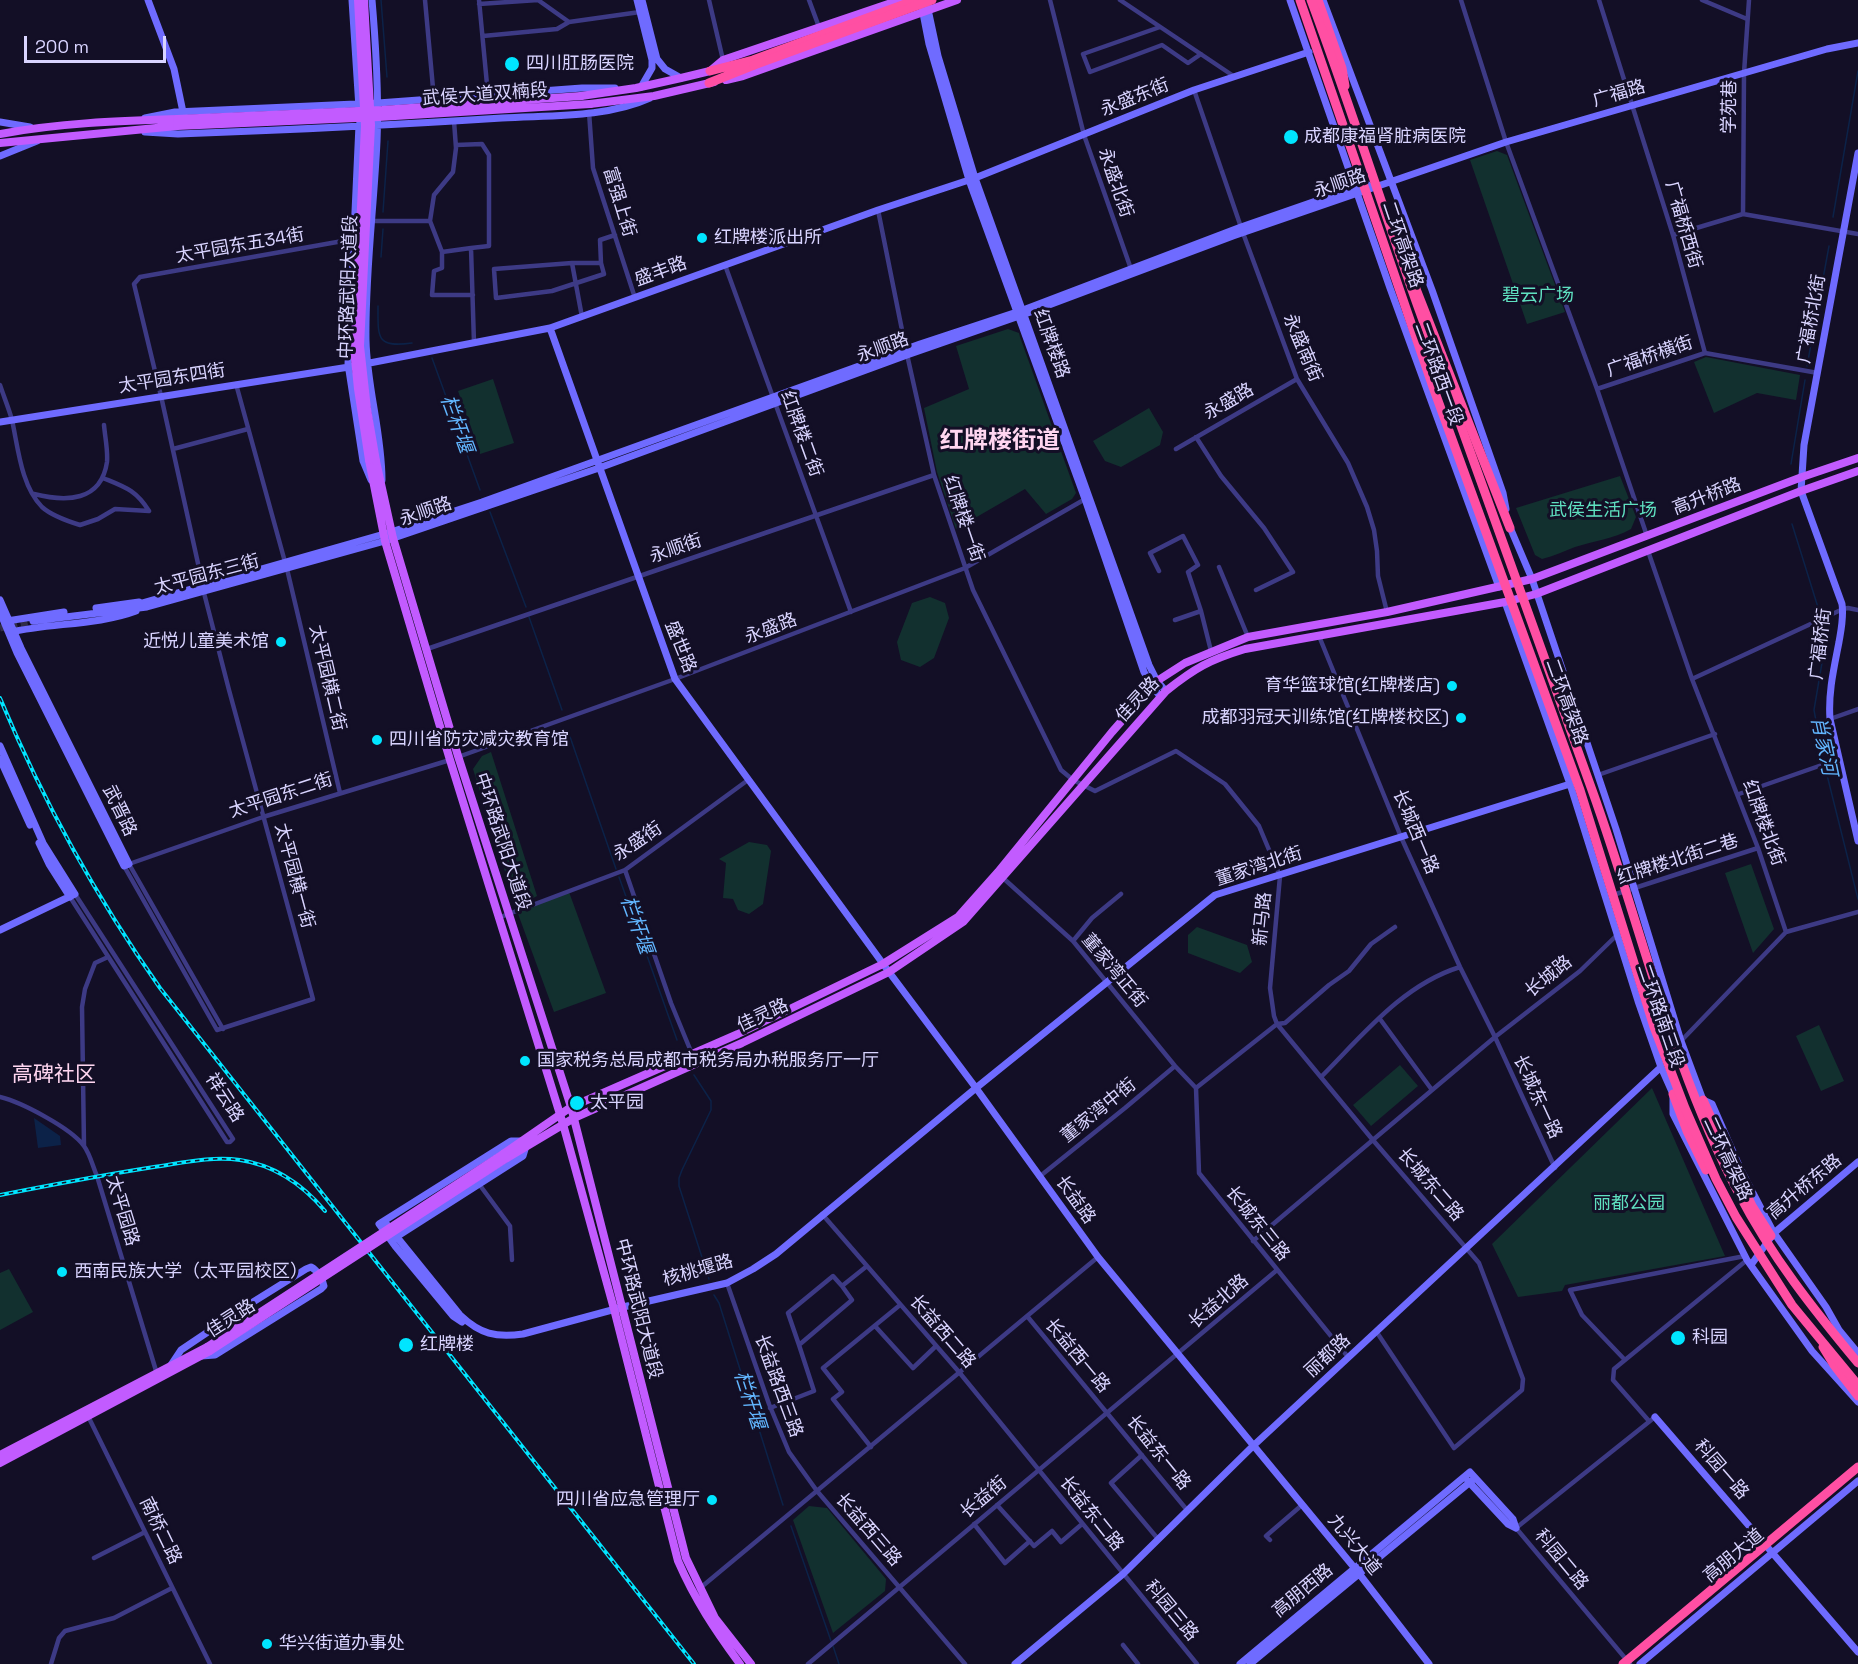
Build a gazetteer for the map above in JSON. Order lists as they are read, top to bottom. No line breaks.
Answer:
{"streets":{"highway":["二环高架路"],"main road":["广福路","武侯大道双楠段","永盛东街","永顺路","盛丰路","中环路武阳大道段","广福桥北街","红牌楼路","二环路西一段","太平园东四街","高升桥路","太平园东三街","广福桥街","盛世路","佳灵路","武晋路","董家湾北街","二环路南三段","祥云路","高升桥东路","长益路","核桃堰路","丽都路","科园一路","九兴大道","高朋大道","高朋西路"],"street":["学苑巷","永盛北街","富强上街","广福桥西街","太平园东五34街","永盛南街","广福桥横街","永盛路","红牌楼二街","红牌楼一街","永顺街","太平园横二街","太平园东二街","红牌楼北街","长城西一路","永盛街","红牌楼北街二巷","太平园横一街","新马路","董家湾正街","长城路","长城东一路","董家湾中街","长城东二路","太平园路","长城东三路","长益北路","长益西二路","长益西一路","长益路西三路","长益东一路","长益街","长益东二路","长益西三路","南桥二路","科园二路","科园三路"]},"crossings":[["广福路","学苑巷"],["广福路","永顺路"],["广福路","广福桥西街"],["广福路","二环路西一段"],["武侯大道双楠段","富强上街"],["武侯大道双楠段","红牌楼路"],["永盛东街","永盛北街"],["永盛东街","盛丰路"],["永盛东街","红牌楼路"],["永盛东街","永盛南街"],["永盛东街","二环路西一段"],["永顺路","中环路武阳大道段"],["永顺路","红牌楼路"],["永顺路","永盛南街"],["永顺路","二环路西一段"],["永顺路","红牌楼二街"],["永顺路","红牌楼一街"],["永顺路","太平园东三街"],["永顺路","盛世路"],["永顺路","太平园横二街"],["富强上街","盛丰路"],["广福桥西街","广福桥横街"],["太平园东五34街","太平园横一街"],["盛丰路","红牌楼路"],["盛丰路","太平园东四街"],["盛丰路","红牌楼二街"],["盛丰路","红牌楼一街"],["盛丰路","盛世路"],["中环路武阳大道段","永盛路"],["中环路武阳大道段","永顺街"],["中环路武阳大道段","佳灵路"],["中环路武阳大道段","太平园东二街"],["中环路武阳大道段","永盛街"],["中环路武阳大道段","核桃堰路"],["广福桥北街","广福桥横街"],["广福桥北街","高升桥路"],["广福桥北街","广福桥街"],["红牌楼路","永盛路"],["红牌楼路","佳灵路"],["永盛南街","永盛路"],["永盛南街","佳灵路"],["二环路西一段","高升桥路"],["二环路西一段","佳灵路"],["二环路西一段","二环路南三段"],["太平园东四街","太平园横二街"],["太平园东四街","太平园横一街"],["永盛路","红牌楼二街"],["永盛路","红牌楼一街"],["永盛路","盛世路"],["永盛路","太平园东二街"],["红牌楼二街","永顺街"],["高升桥路","广福桥街"],["高升桥路","佳灵路"],["高升桥路","红牌楼北街"],["高升桥路","二环路南三段"],["红牌楼一街","永顺街"],["红牌楼一街","佳灵路"],["红牌楼一街","新马路"],["永顺街","盛世路"],["太平园东三街","太平园横二街"],["太平园东三街","太平园横一街"],["盛世路","佳灵路"],["盛世路","永盛街"],["盛世路","长益路"],["太平园横二街","太平园东二街"],["佳灵路","长城西一路"],["佳灵路","新马路"],["佳灵路","董家湾正街"],["佳灵路","二环路南三段"],["佳灵路","长益路"],["佳灵路","太平园路"],["佳灵路","南桥二路"],["太平园东二街","武晋路"],["太平园东二街","太平园横一街"],["武晋路","太平园横一街"],["红牌楼北街","红牌楼北街二巷"],["长城西一路","董家湾北街"],["长城西一路","长城路"],["长城西一路","长城东一路"],["红牌楼北街二巷","二环路南三段"],["董家湾北街","新马路"],["董家湾北街","董家湾正街"],["董家湾北街","二环路南三段"],["董家湾北街","长益路"],["董家湾北街","核桃堰路"],["新马路","长城路"],["新马路","长城东二路"],["董家湾正街","董家湾中街"],["董家湾正街","长城东三路"],["长城路","二环路南三段"],["长城路","长城东一路"],["长城路","长城东二路"],["长城路","长城东三路"],["二环路南三段","高升桥东路"],["二环路南三段","丽都路"],["长城东一路","丽都路"],["董家湾中街","长益路"],["长城东二路","丽都路"],["长益路","核桃堰路"],["长益路","长益北路"],["长益路","丽都路"],["长益路","长益街"],["长益路","九兴大道"],["长城东三路","长益北路"],["长城东三路","丽都路"],["核桃堰路","长益西二路"],["核桃堰路","长益路西三路"],["长益北路","长益街"],["长益西二路","长益街"],["长益西二路","长益东二路"],["长益西一路","长益东一路"],["长益西一路","长益街"],["丽都路","长益东一路"],["丽都路","长益东二路"],["丽都路","九兴大道"],["丽都路","科园三路"],["长益路西三路","长益西三路"],["长益东一路","长益街"],["科园一路","高朋大道"],["科园一路","科园二路"],["长益街","长益东二路"],["长益街","长益西三路"],["长益东二路","科园三路"],["九兴大道","高朋西路"],["高朋大道","科园二路"],["科园二路","高朋西路"]],"districts":["红牌楼街道","高碑社区"],"water":["栏杆堰","肖家河"],"parks":["碧云广场","武侯生活广场","丽都公园"],"places":["四川肛肠医院","成都康福肾脏病医院","红牌楼派出所","近悦儿童美术馆","育华篮球馆(红牌楼店)","成都羽冠天训练馆(红牌楼校区)","四川省防灾减灾教育馆","国家税务总局成都市税务局办税服务厅一厅","太平园","西南民族大学（太平园校区）","科园","红牌楼","四川省应急管理厅","华兴街道办事处"],"scale_bar":"200 m"}
